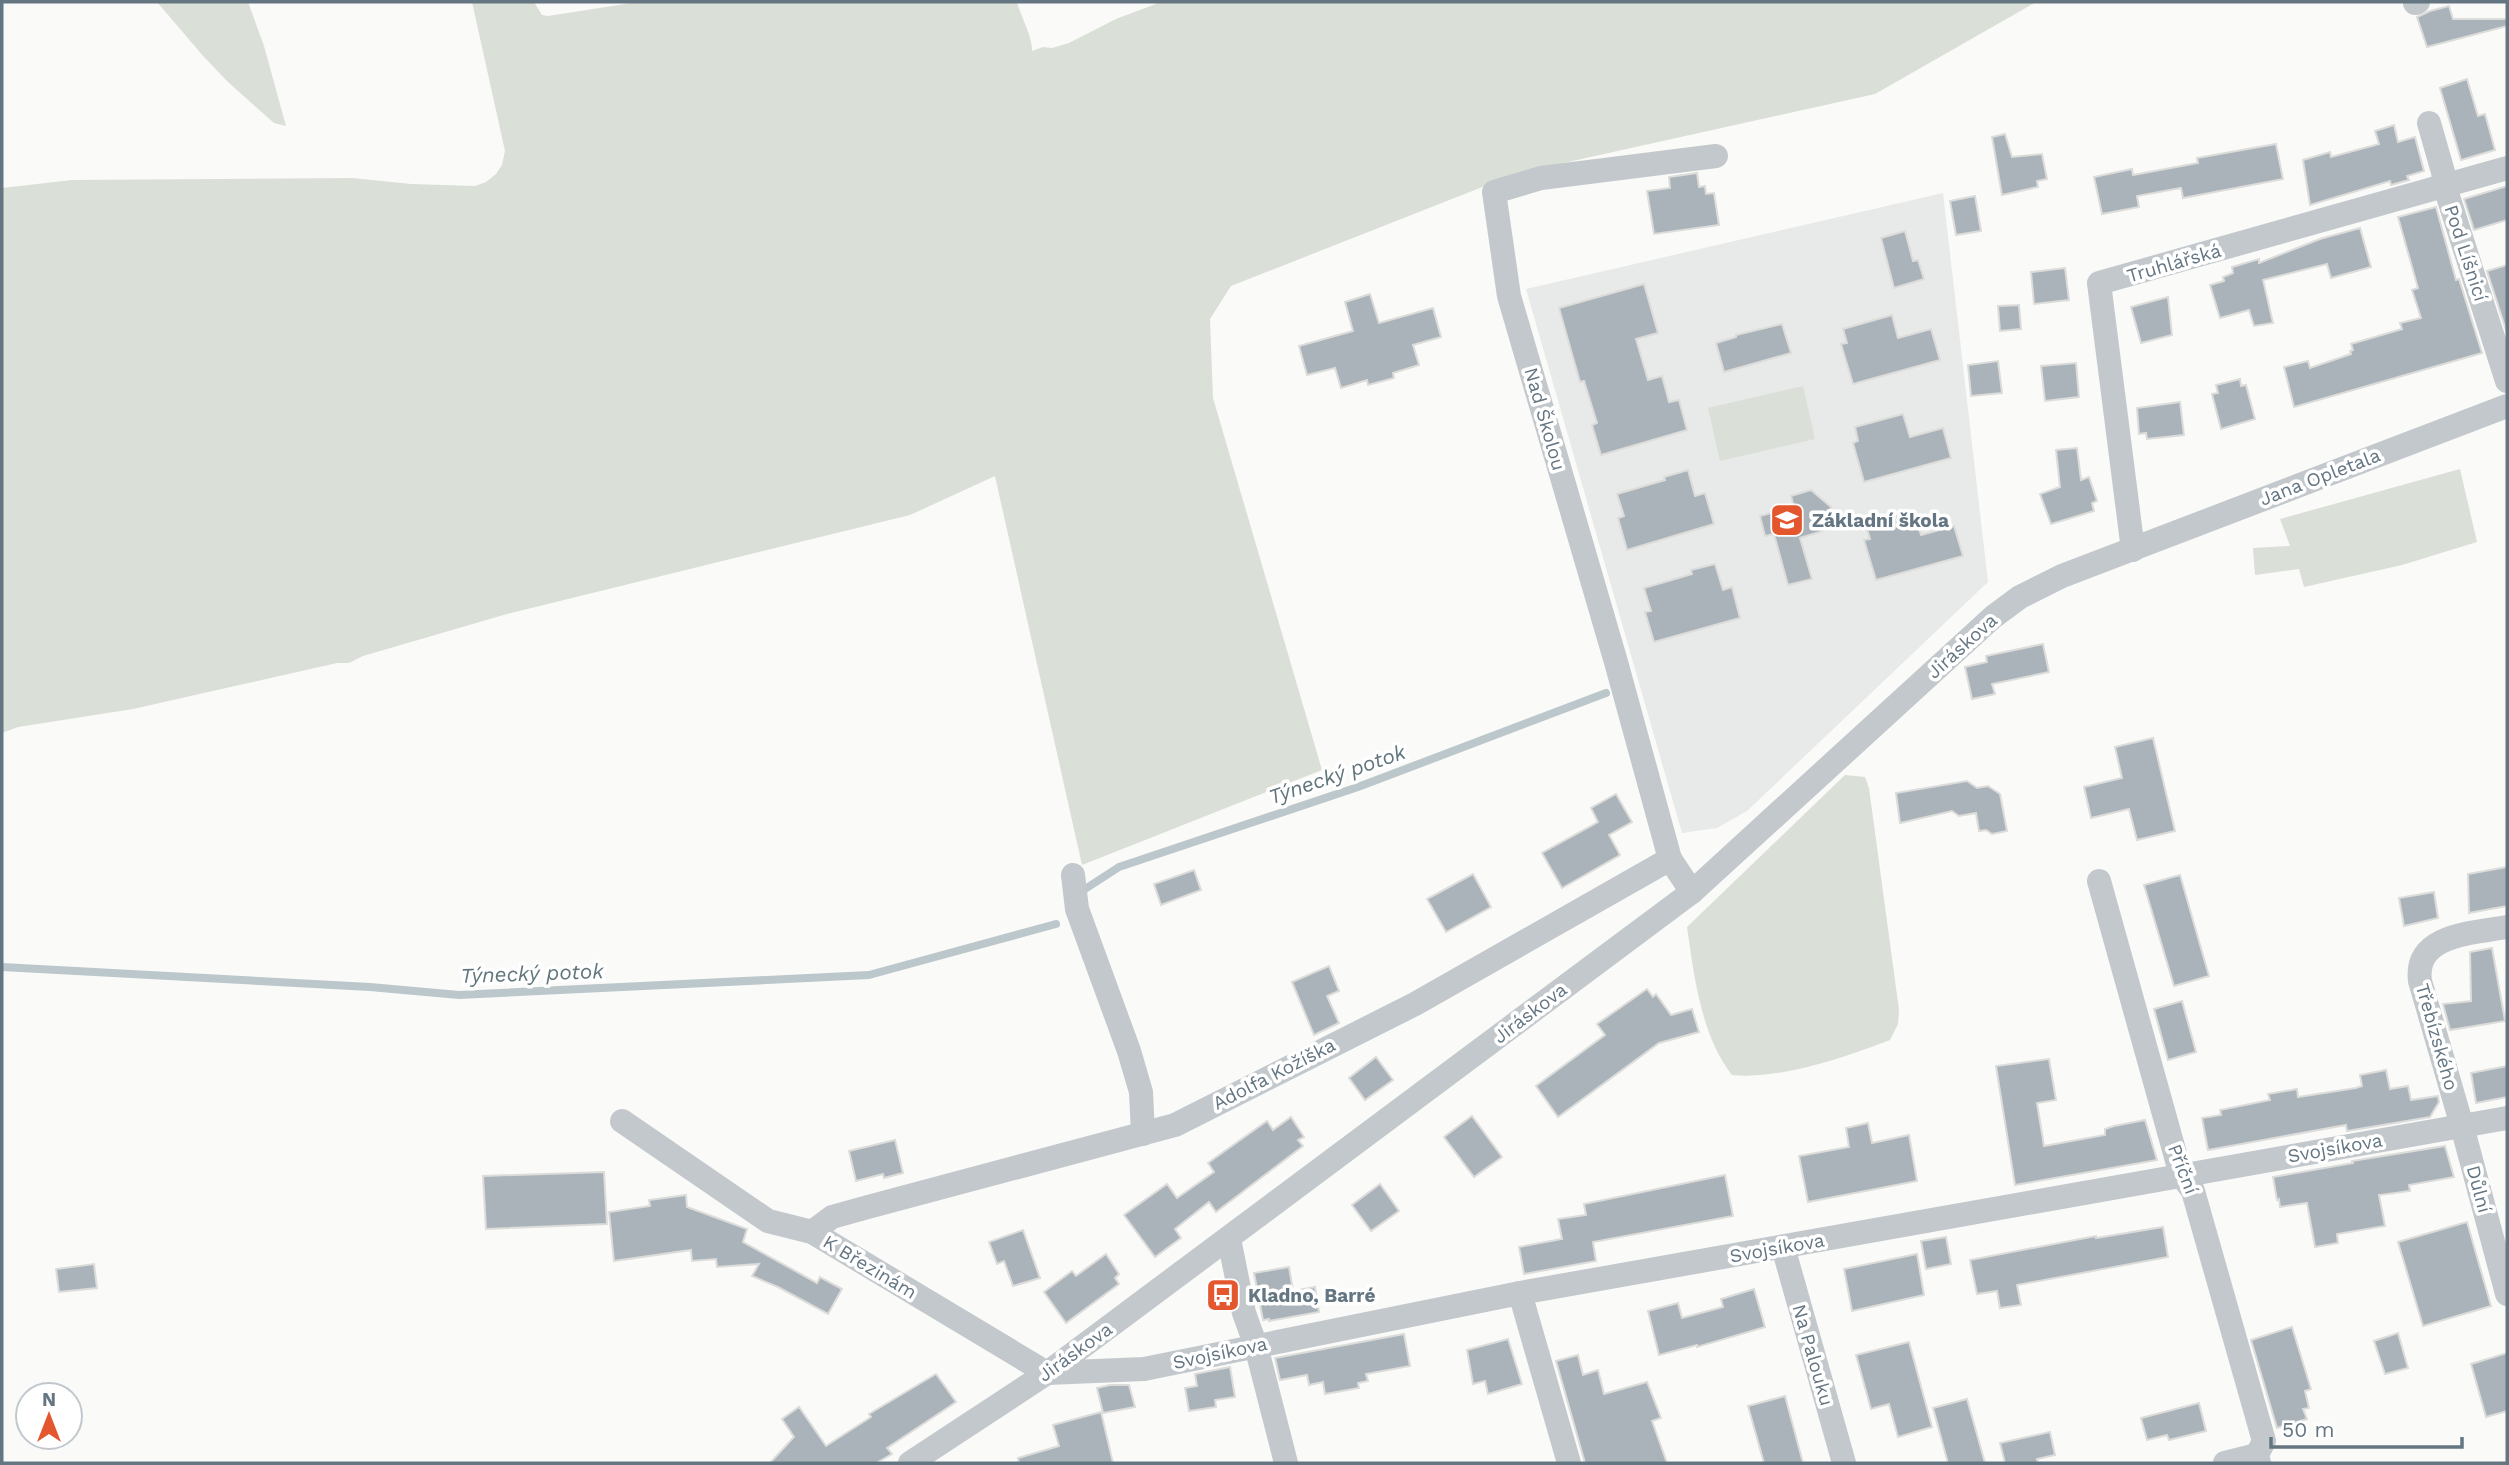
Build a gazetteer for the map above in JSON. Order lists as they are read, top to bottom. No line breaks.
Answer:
{"streets":{"street":["Pod Líšnicí","Truhlářská","Nad Školou","Jana Opletala","Jiráskova","Třebízského","Adolfa Kožíška","Svojsíkova","Příční","Důlní","K Březinám","Na Palouku"]},"crossings":[["Pod Líšnicí","Truhlářská"],["Truhlářská","Jana Opletala"],["Truhlářská","Jiráskova"],["Nad Školou","Adolfa Kožíška"],["Jana Opletala","Jiráskova"],["Jiráskova","Svojsíkova"],["Jiráskova","K Březinám"],["Třebízského","Svojsíkova"],["Třebízského","Důlní"],["Adolfa Kožíška","K Březinám"],["Svojsíkova","Příční"],["Svojsíkova","Důlní"],["Svojsíkova","K Březinám"],["Svojsíkova","Na Palouku"]],"water":["Týnecký potok"],"places":{"school or university":["Základní škola"],"bus stop":["Kladno, Barré"]},"scale_bar":"50 m","north":"top"}
